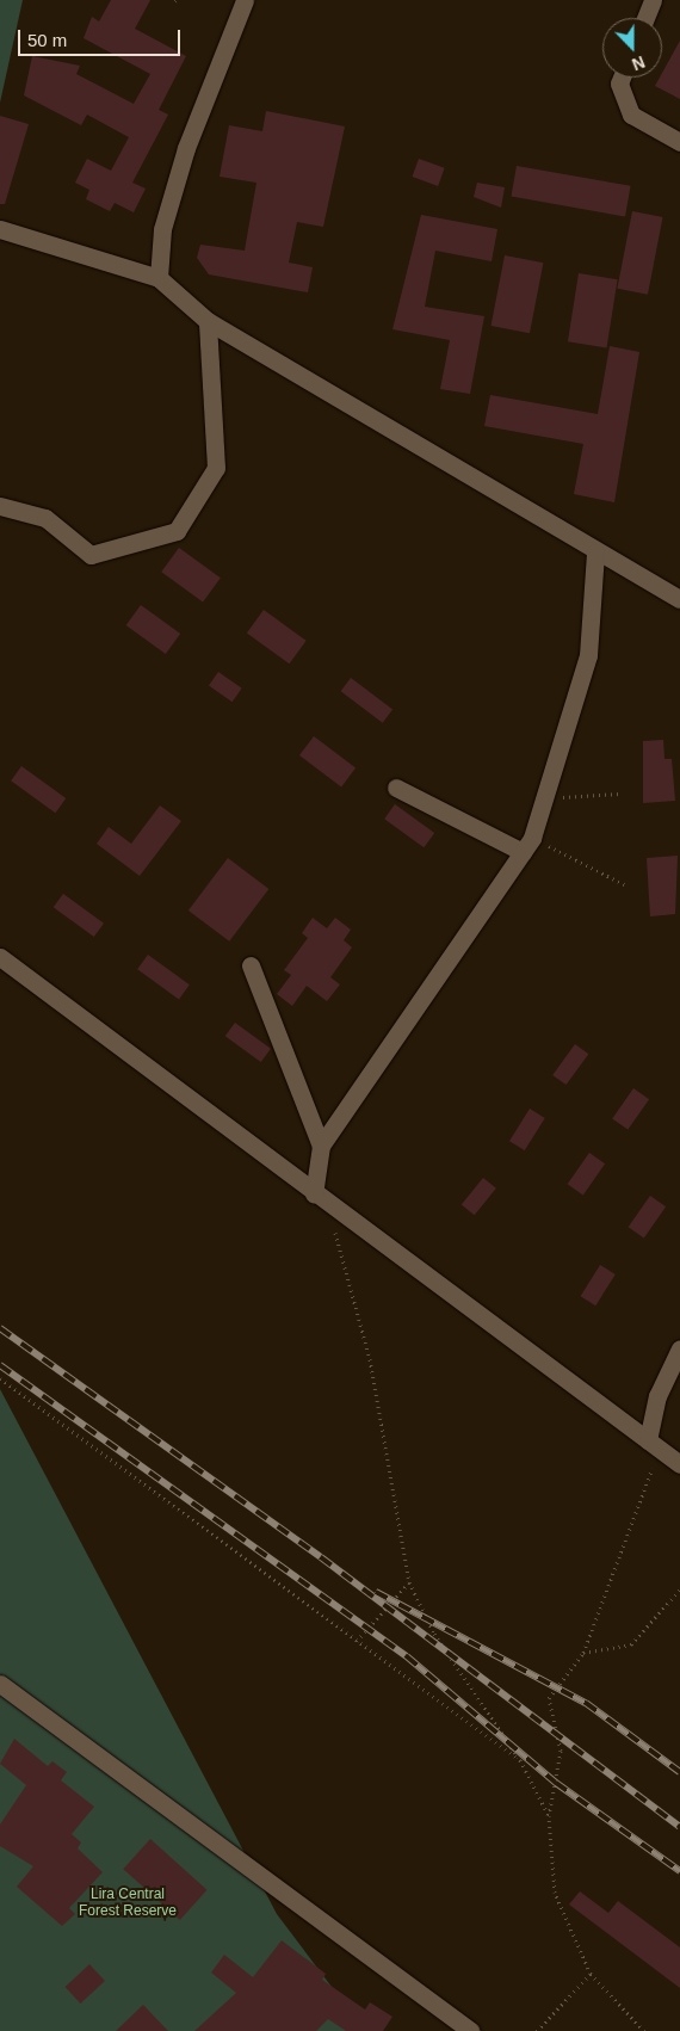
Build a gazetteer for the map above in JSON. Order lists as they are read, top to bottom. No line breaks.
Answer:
{"parks":["Lira Central Forest Reserve"],"scale_bar":"50 m","north":"bottom"}
